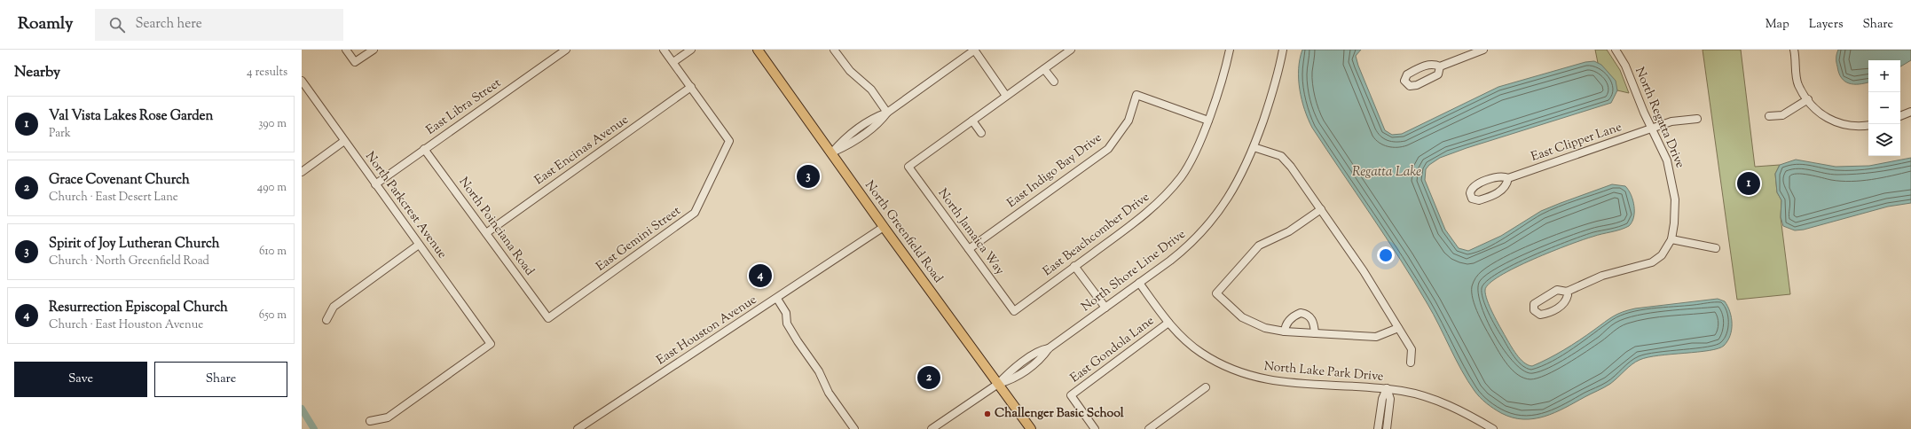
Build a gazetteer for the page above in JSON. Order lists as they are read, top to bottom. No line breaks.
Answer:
{"streets":{"main road":["North Greenfield Road"],"street":["East Libra Street","North Regatta Drive","East Clipper Lane","East Encinas Avenue","East Indigo Bay Drive","North Parkcrest Avenue","North Poinciana Road","North Jamaica Way","East Beachcomber Drive","East Gemini Street","North Shore Line Drive","East Houston Avenue","East Gondola Lane","North Lake Park Drive"]},"crossings":[["East Libra Street","North Parkcrest Avenue"],["East Libra Street","North Poinciana Road"],["North Regatta Drive","East Clipper Lane"],["East Encinas Avenue","North Poinciana Road"],["East Encinas Avenue","East Gemini Street"],["East Indigo Bay Drive","North Jamaica Way"],["East Indigo Bay Drive","East Beachcomber Drive"],["North Poinciana Road","East Gemini Street"],["North Greenfield Road","North Shore Line Drive"],["North Greenfield Road","East Houston Avenue"],["North Jamaica Way","East Beachcomber Drive"],["North Shore Line Drive","North Lake Park Drive"],["East Gondola Lane","North Lake Park Drive"]],"water":["Regatta Lake"],"places":["Challenger Basic School"],"page":{"header":"Roamly","search":"Search here","nav":["Map","Layers","Share"],"heading":["Nearby","4 results"],"map_buttons":["+","−"],"list":[{"mark":"1","name":"Val Vista Lakes Rose Garden","note":"Park","value":"390 m"},{"mark":"2","name":"Grace Covenant Church","note":"Church · East Desert Lane","value":"490 m"},{"mark":"3","name":"Spirit of Joy Lutheran Church","note":"Church · North Greenfield Road","value":"610 m"},{"mark":"4","name":"Resurrection Episcopal Church","note":"Church · East Houston Avenue","value":"650 m"}],"pins":["3","1","4","2"],"buttons":["Save","Share"]}}
